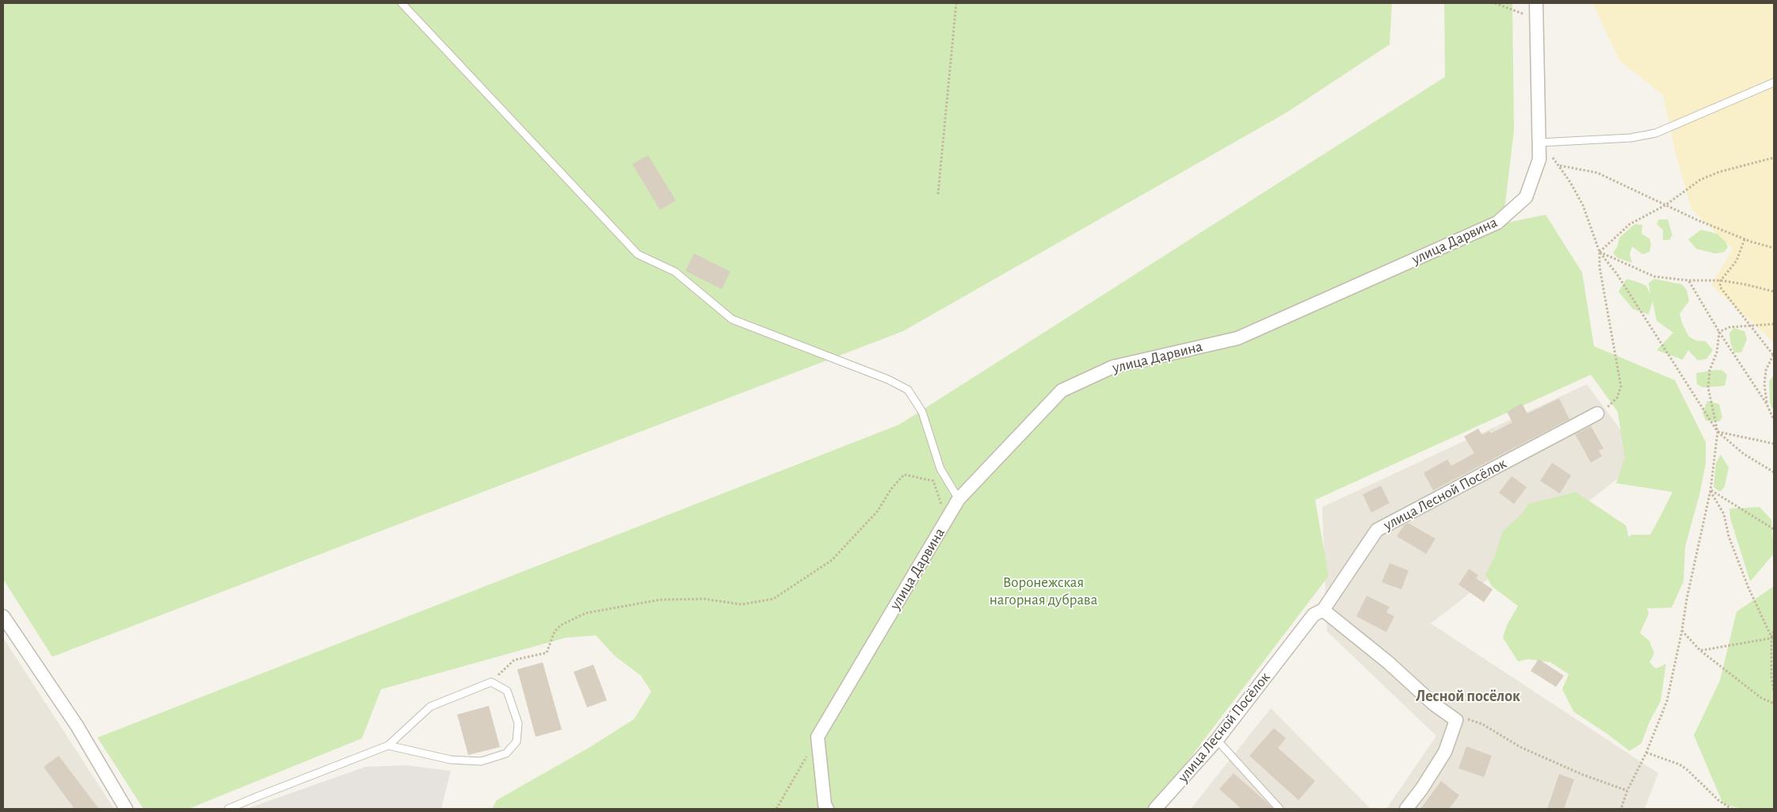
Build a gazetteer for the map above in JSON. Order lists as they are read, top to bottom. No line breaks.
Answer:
{"streets":{"street":["улица Дарвина","улица Лесной Посёлок"]},"districts":["Лесной посёлок"],"parks":["Воронежская нагорная дубрава"]}
